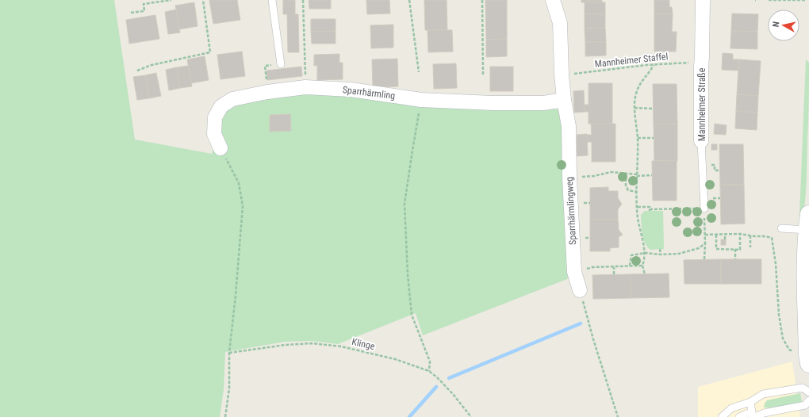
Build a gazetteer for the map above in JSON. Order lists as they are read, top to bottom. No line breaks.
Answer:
{"streets":{"street":["Sparrhärmling","Mannheimer Straße","Sparrhärmlingweg"],"path":["Mannheimer Staffel","Klinge"]},"crossings":[["Mannheimer Staffel","Mannheimer Straße"],["Mannheimer Staffel","Sparrhärmlingweg"],["Sparrhärmling","Sparrhärmlingweg"]],"north":"left"}
